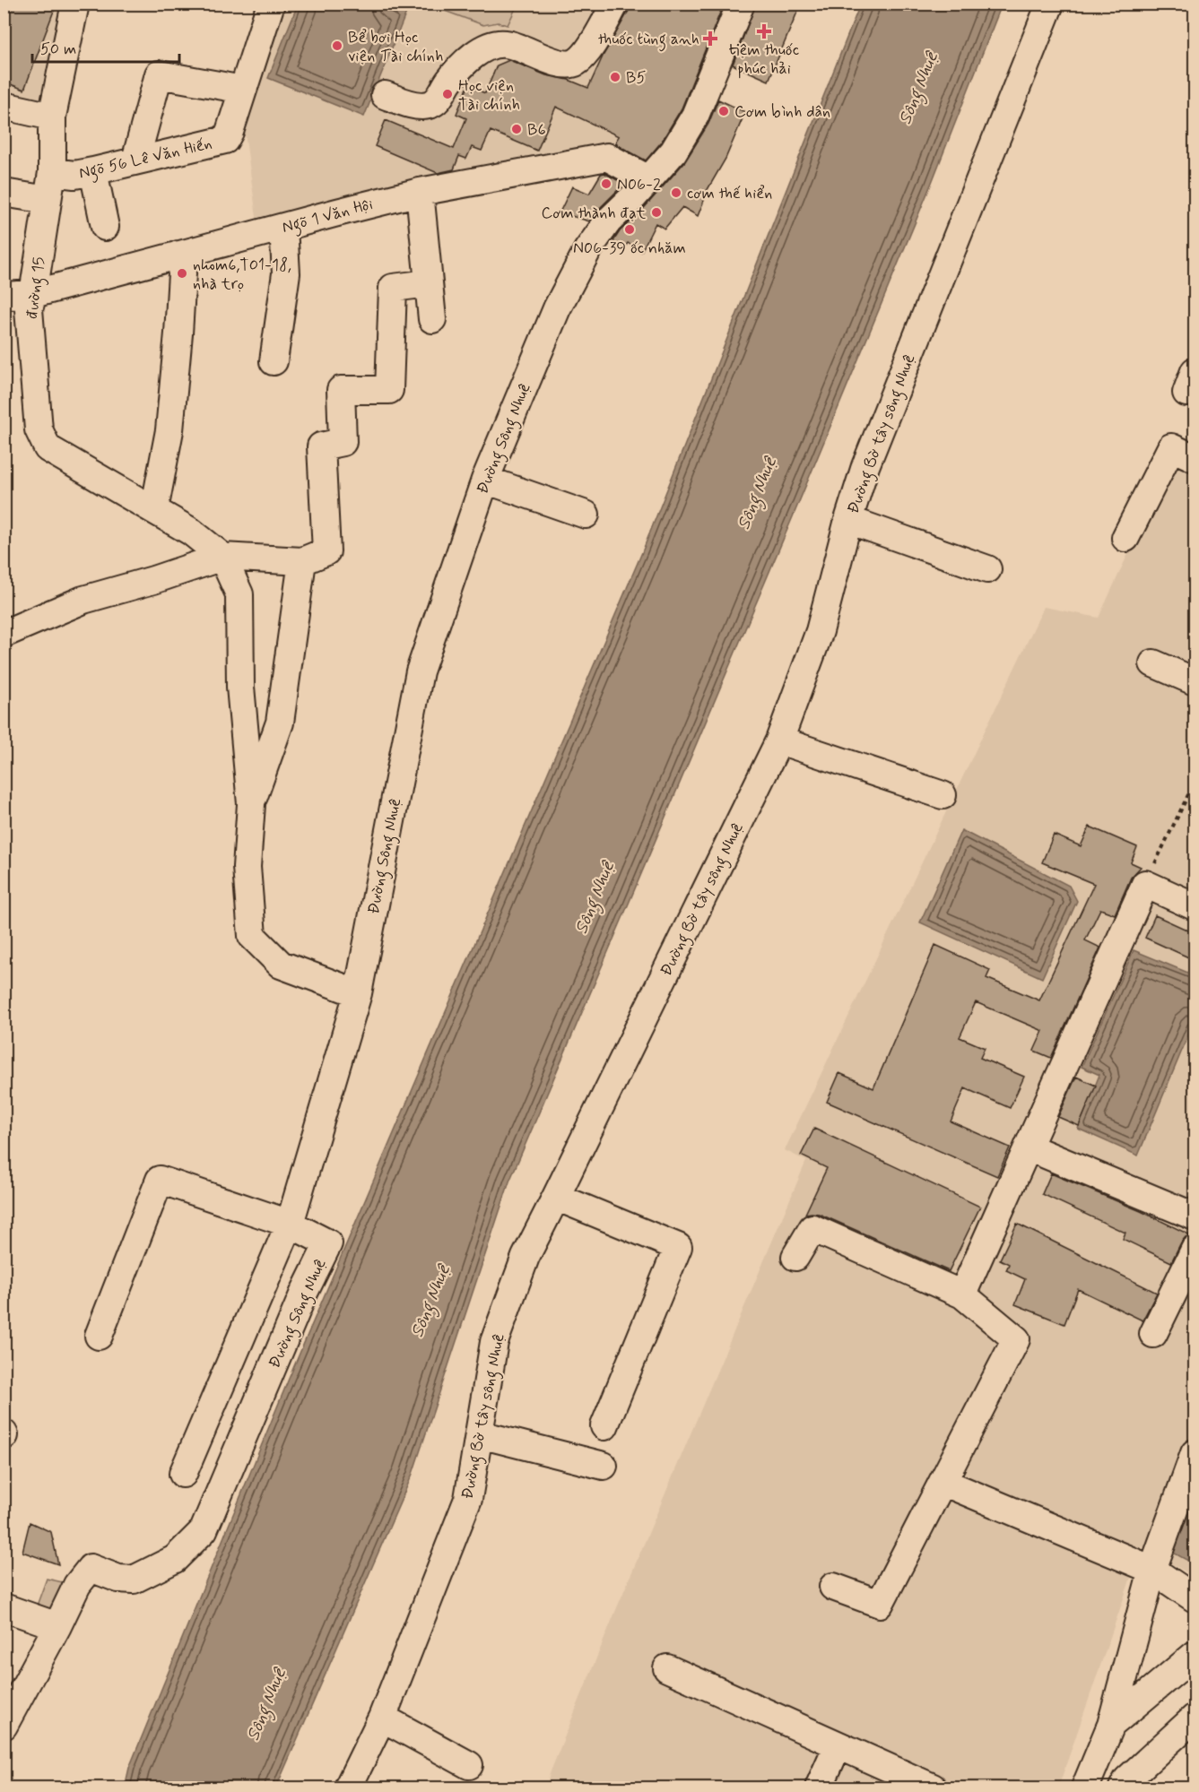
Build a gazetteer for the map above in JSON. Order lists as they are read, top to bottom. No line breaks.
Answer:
{"streets":{"street":["Ngõ 56 Lê Văn Hiến","Ngõ 1 Văn Hội","đường 15","Đường Bờ tây sông Nhuệ","Đường Sông Nhuệ"]},"crossings":[["Ngõ 56 Lê Văn Hiến","đường 15"],["Ngõ 1 Văn Hội","đường 15"],["Ngõ 1 Văn Hội","Đường Sông Nhuệ"]],"water":["Sông Nhuệ"],"places":{"health":["tiệm thuốc phúc hải","thuốc tùng anh"],"other":["Bể bơi Học viện Tài chính","B5","Học viện Tài chính","Cơm bình dân","B6","N06-2","cơm thế hiển","Cơm thành đạt","N06-39 ốc nhăm","nhom6,T01-18, nhà trọ"]},"scale_bar":"50 m"}
